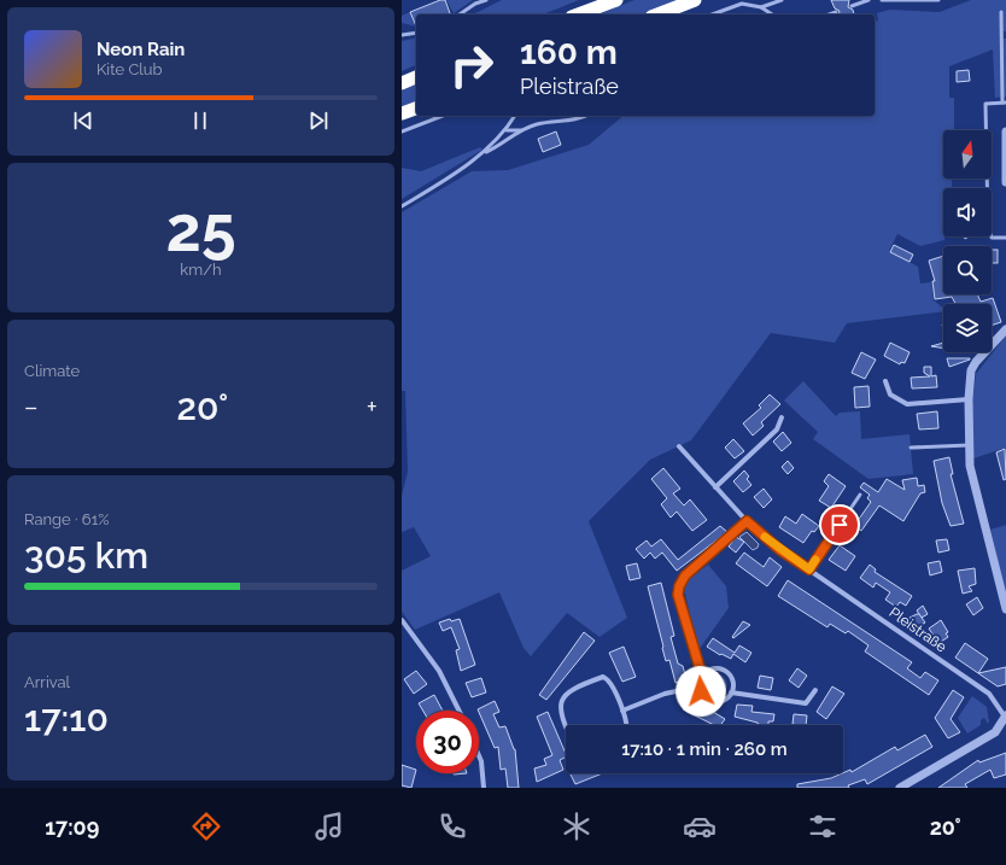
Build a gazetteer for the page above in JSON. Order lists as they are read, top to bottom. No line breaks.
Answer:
{"streets":{"street":["Pleistraße"]},"north":"top","page":{"turn":["160 m","Pleistraße"],"song":["Neon Rain","Kite Club"],"tile":[["25","km/h"],"Climate",["Range · 61%","305 km"],["Arrival","17:10"]],"heat":["−","20°","+"],"limit":"30","trip":"17:10 · 1 min · 260 m","tabs":["17:09","20°"]}}
